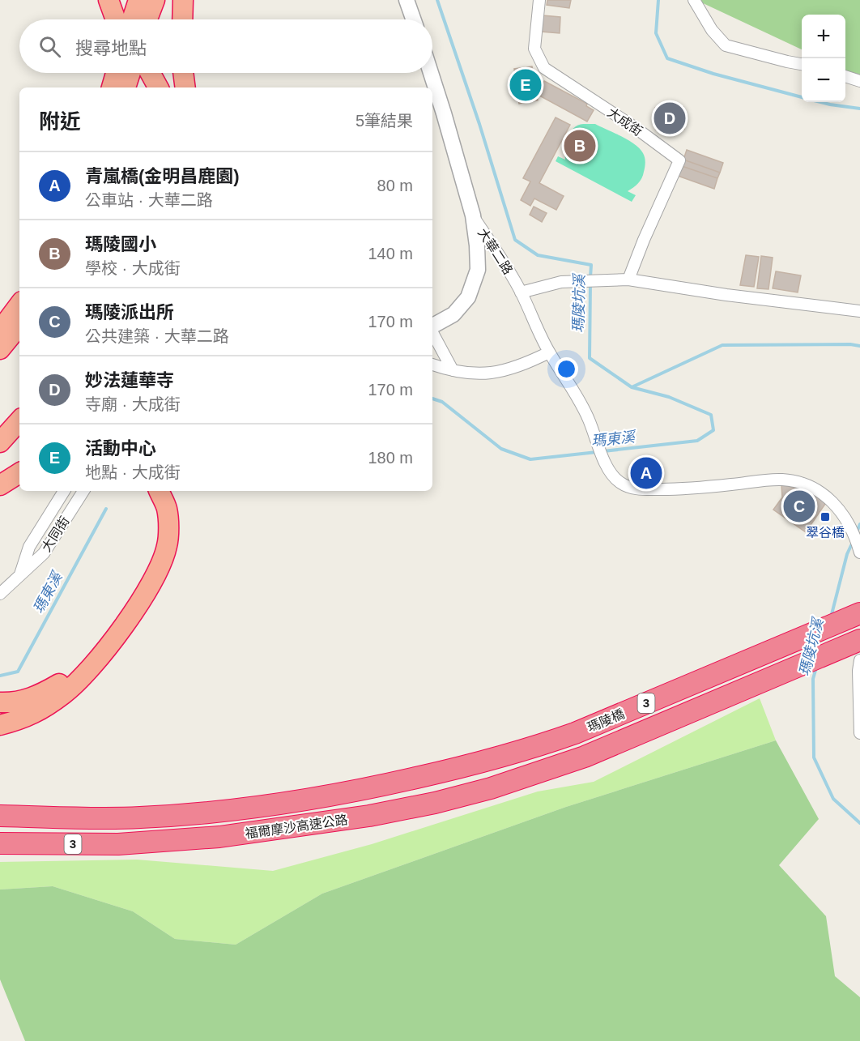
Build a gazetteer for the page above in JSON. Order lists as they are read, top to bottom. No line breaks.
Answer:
{"streets":{"highway":["3","瑪陵橋","福爾摩沙高速公路"],"street":["大成街","大華二路","大同街"]},"crossings":[["瑪陵橋","福爾摩沙高速公路"]],"water":["瑪陵坑溪","瑪東溪"],"places":{"transit":["翠谷橋"]},"page":{"map_buttons":["+","−"],"search":"搜尋地點","pins":["E","D","B","A","C"],"heading":["附近","5筆結果"],"list":[{"mark":"A","name":"青嵐橋(金明昌鹿園)","note":"公車站 · 大華二路","value":"80 m"},{"mark":"B","name":"瑪陵國小","note":"學校 · 大成街","value":"140 m"},{"mark":"C","name":"瑪陵派出所","note":"公共建築 · 大華二路","value":"170 m"},{"mark":"D","name":"妙法蓮華寺","note":"寺廟 · 大成街","value":"170 m"},{"mark":"E","name":"活動中心","note":"地點 · 大成街","value":"180 m"}]}}
